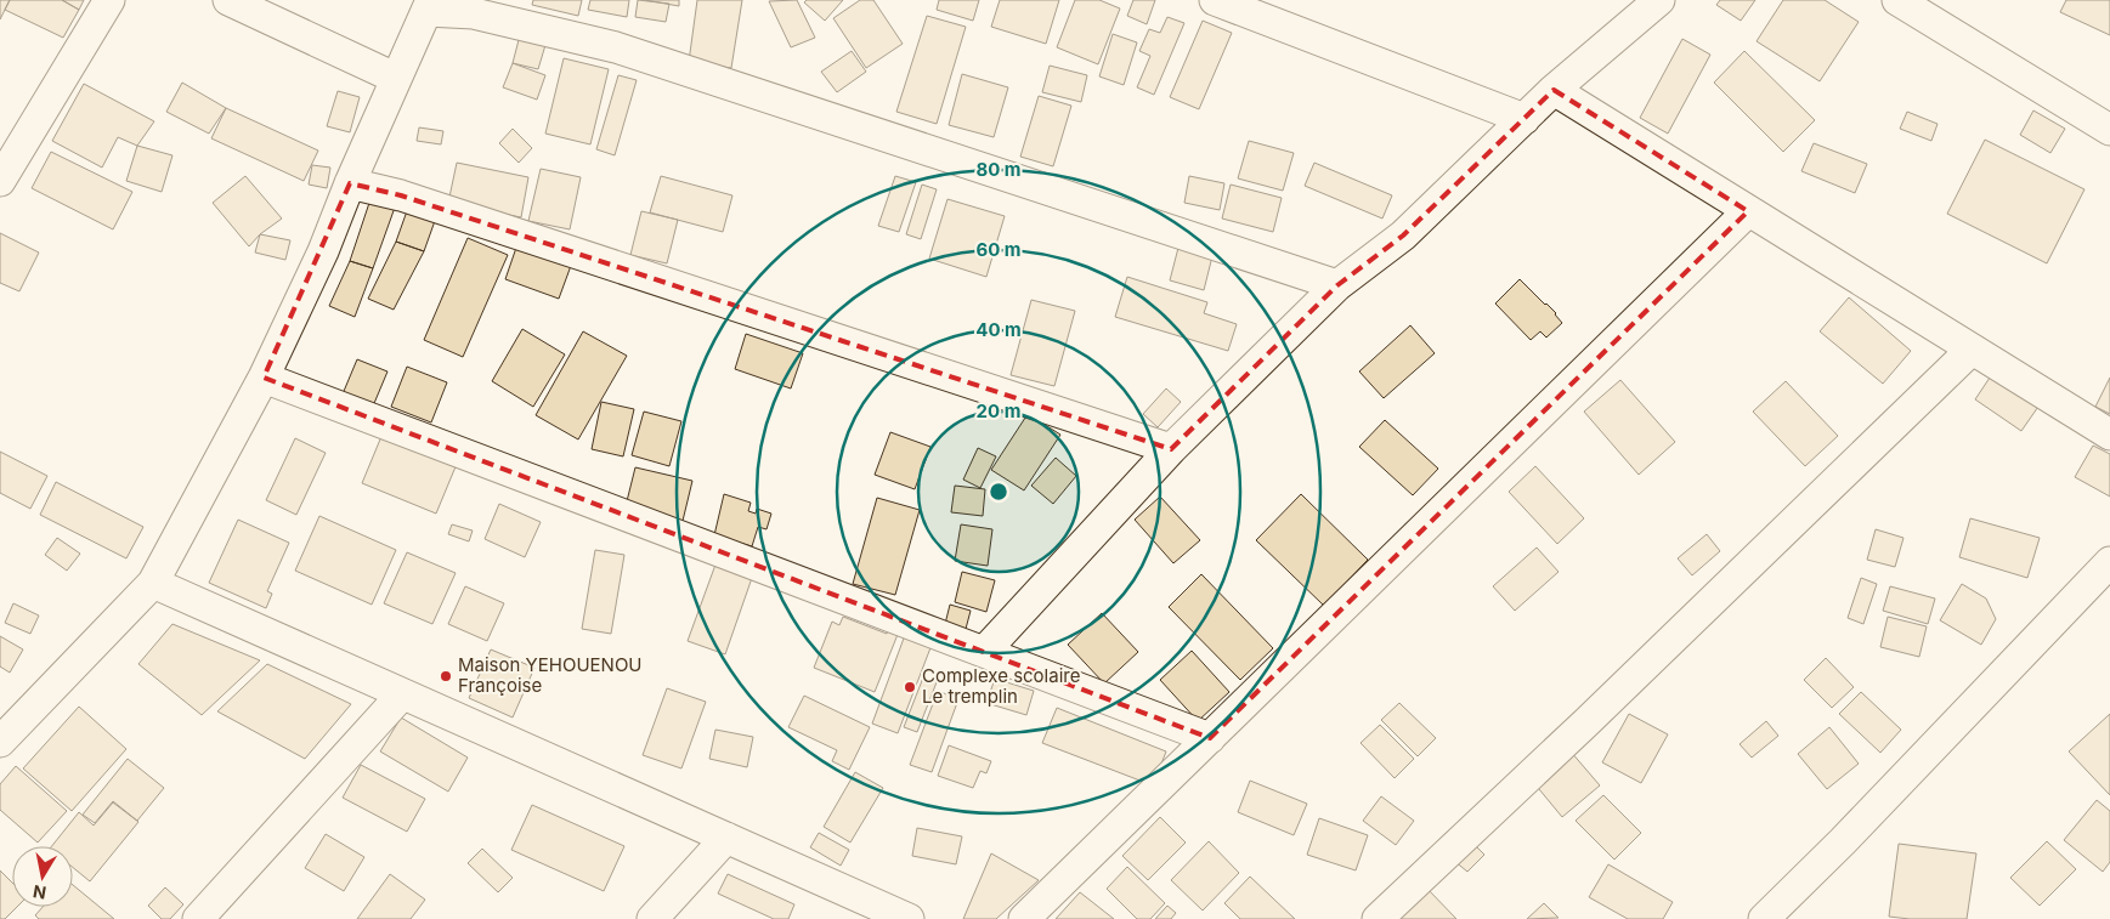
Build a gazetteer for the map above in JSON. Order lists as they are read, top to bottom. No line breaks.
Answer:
{"places":["Maison YEHOUENOU Françoise","Complexe scolaire Le tremplin"],"north":"bottom","rings":["80 m","60 m","40 m","20 m"]}
